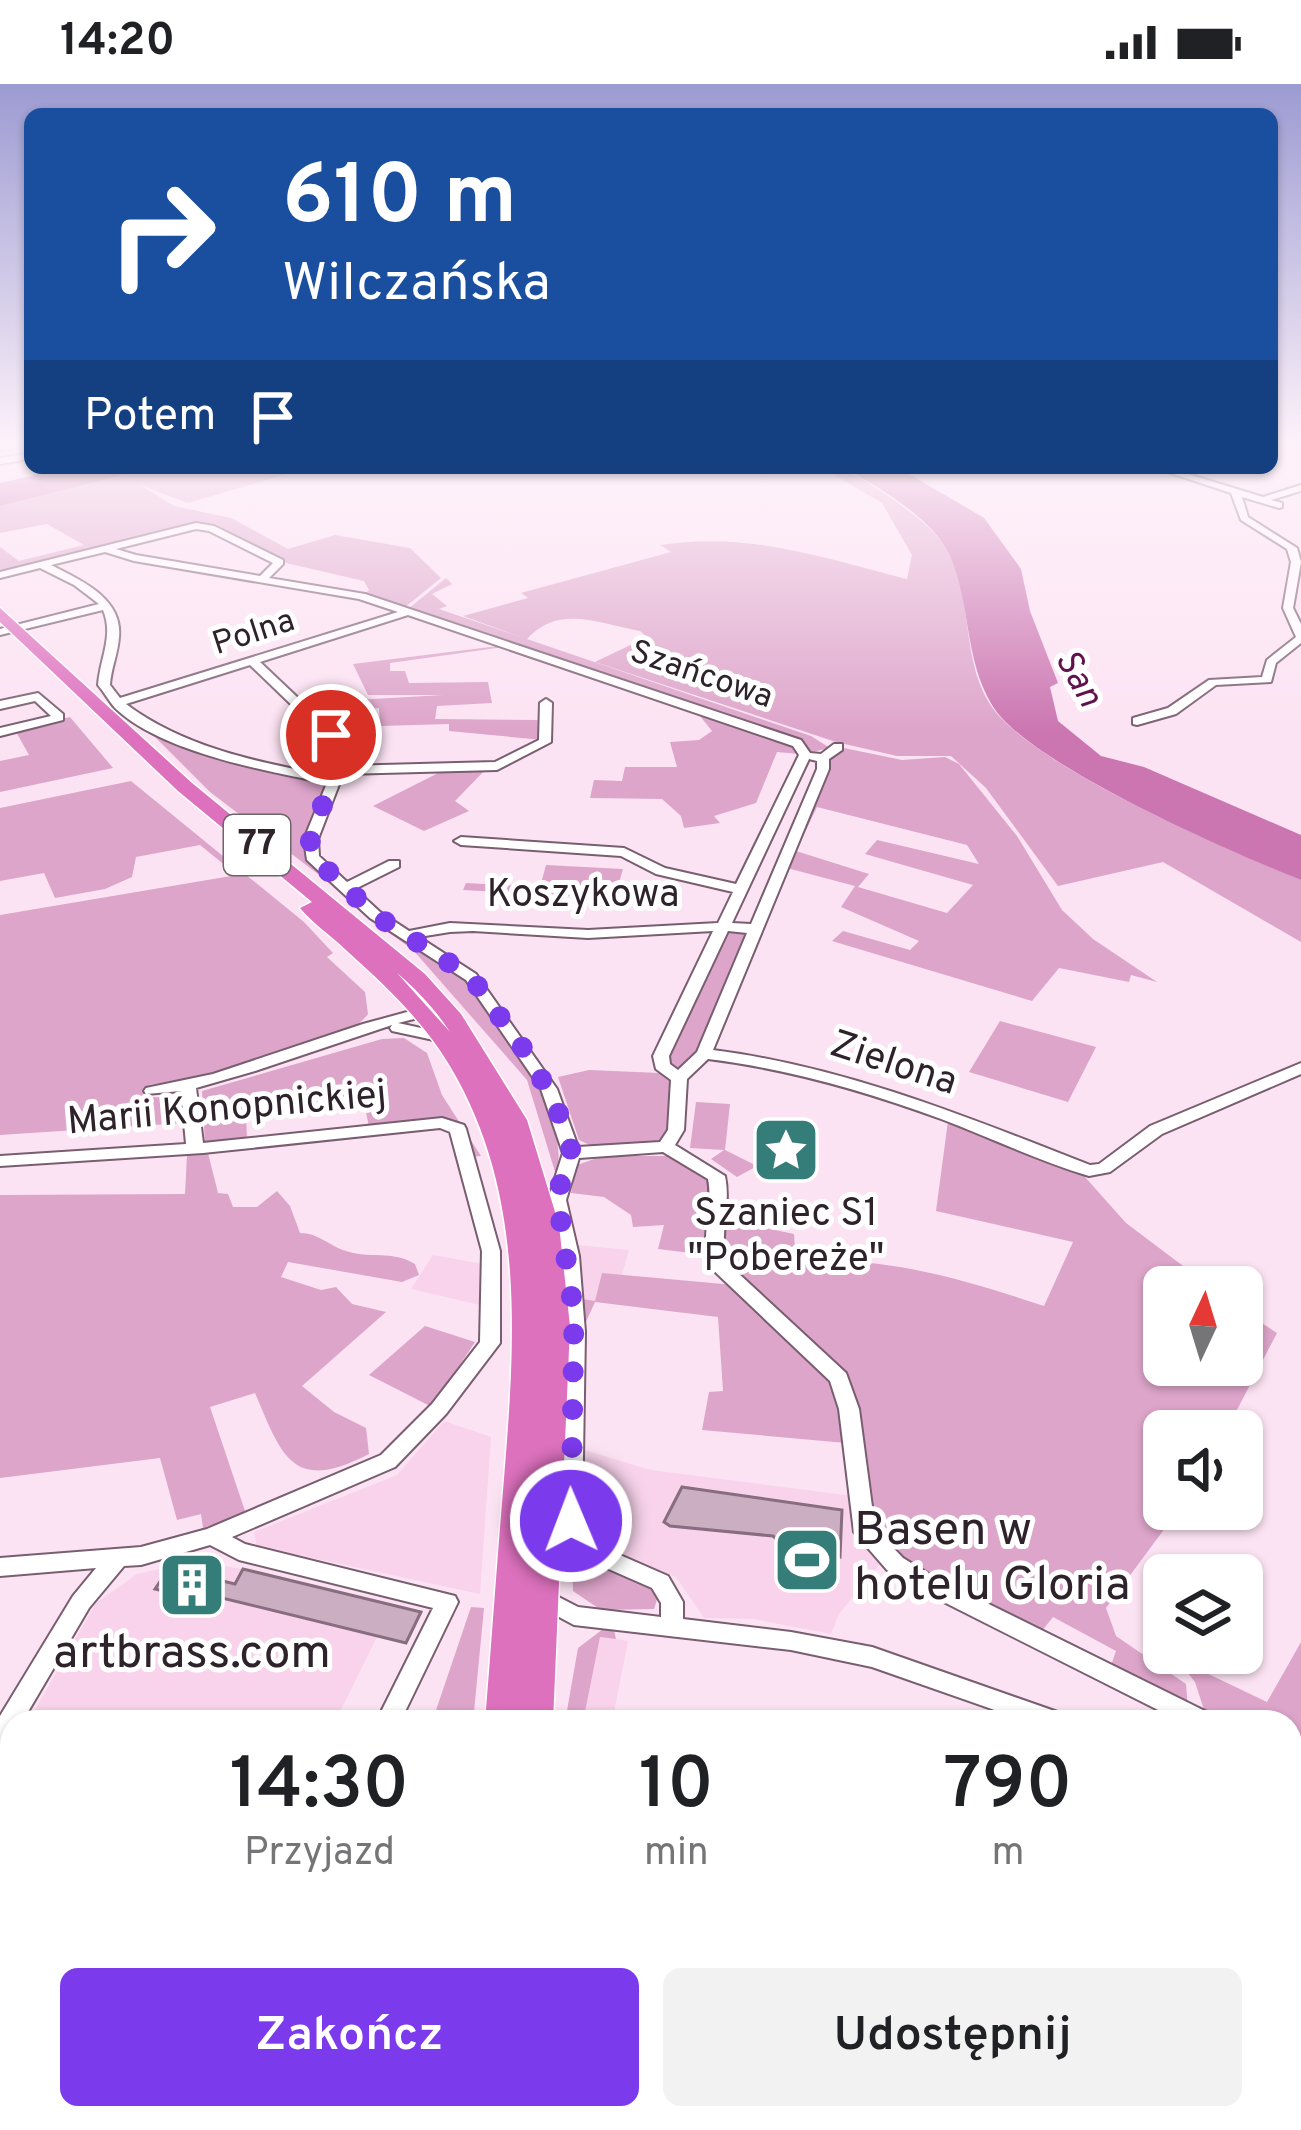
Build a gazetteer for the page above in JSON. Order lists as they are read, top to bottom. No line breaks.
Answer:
{"streets":{"highway":["77"],"street":["Polna","Szańcowa","Koszykowa","Zielona","Marii Konopnickiej"]},"crossings":[["Polna","Szańcowa"],["Szańcowa","Koszykowa"]],"water":["San"],"places":{"place":["Szaniec S1 \"Pobereże\""],"sports":["Basen w hotelu Gloria"],"building":["artbrass.com"]},"north":"top","page":{"status":"14:20","turn":["610 m","WiIczańska"],"then":"Potem","eta":["14:30","Przyjazd","10","min","790","m"],"buttons":["Zakończ","Udostępnij"]}}
